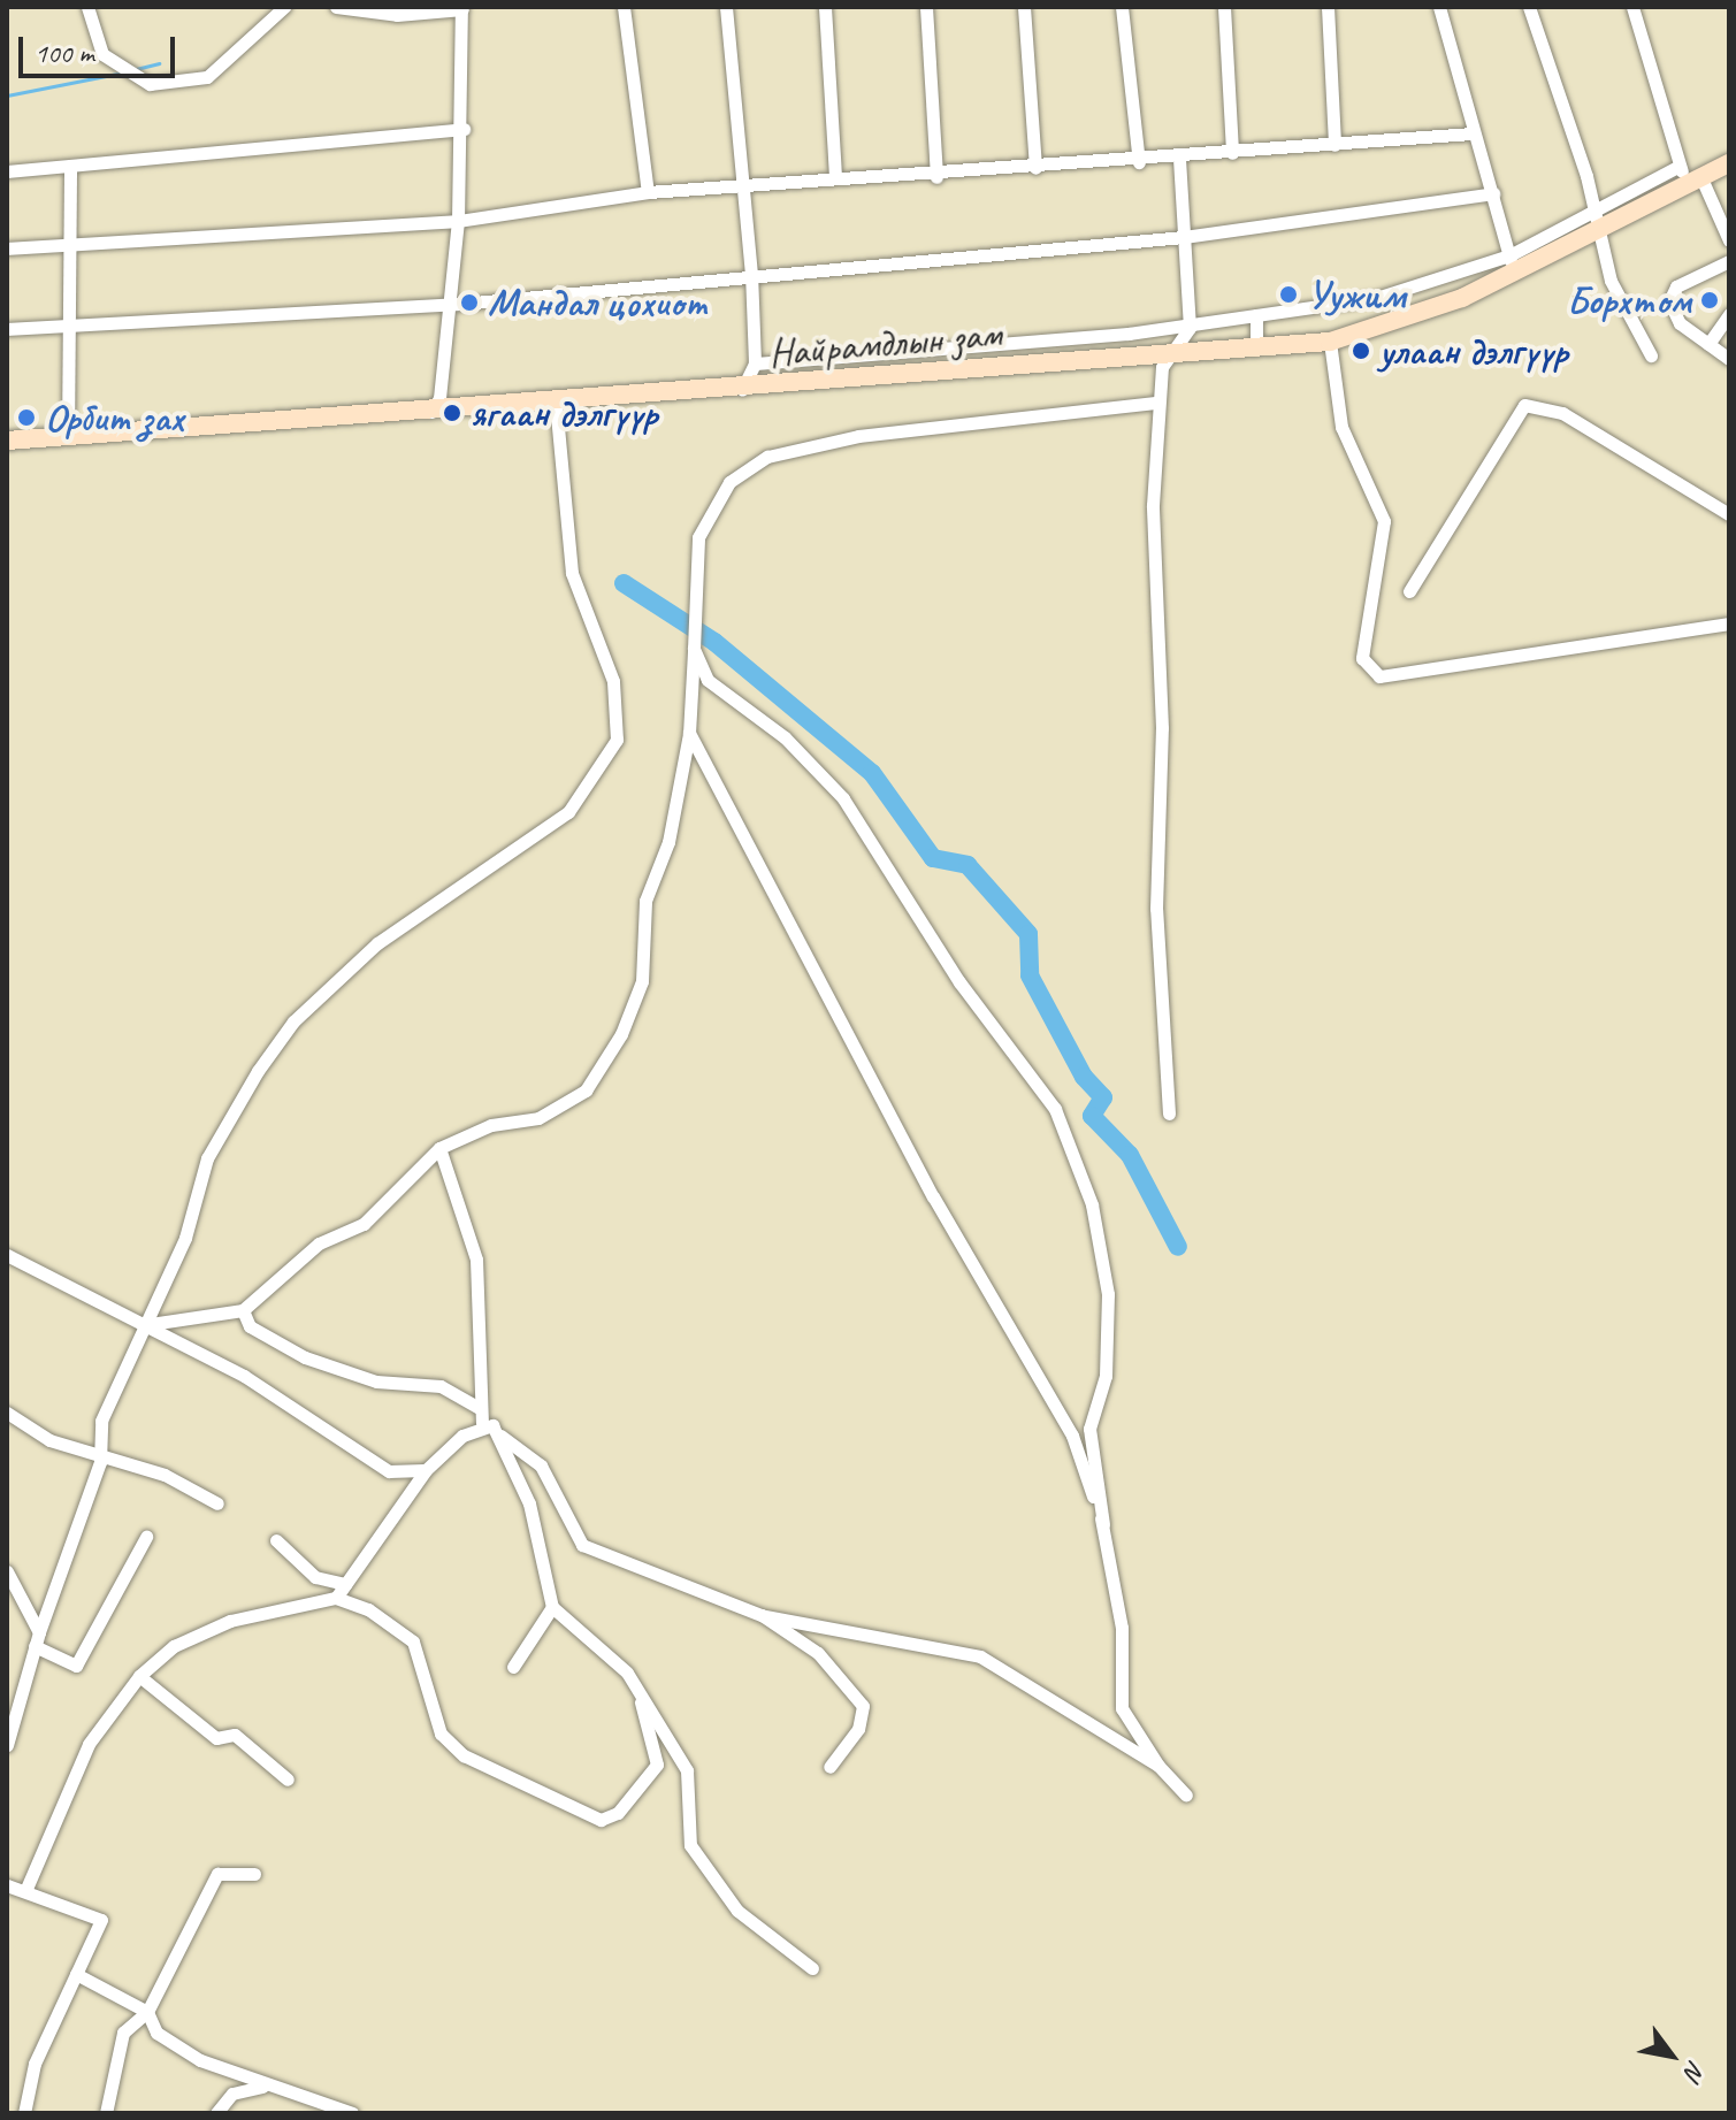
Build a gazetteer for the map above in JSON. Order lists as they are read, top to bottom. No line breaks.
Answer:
{"streets":{"main road":["Найрамдлын зам"]},"places":["Уужим","Борхтом","Мандал цохиот","улаан дэлгүүр","ягаан дэлгүүр","Орбит зах"],"scale_bar":"100 m","north":"bottom right"}
